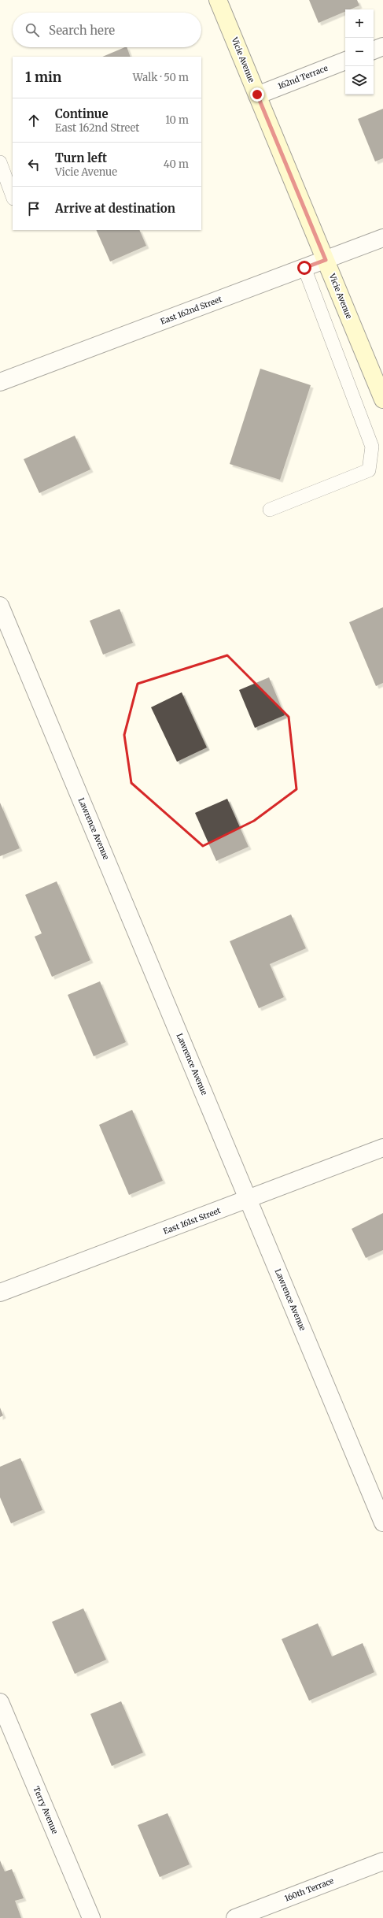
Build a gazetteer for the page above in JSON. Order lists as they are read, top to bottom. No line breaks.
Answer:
{"streets":{"street":["Vicie Avenue","162nd Terrace","East 162nd Street","Lawrence Avenue","East 161st Street","Terry Avenue","160th Terrace"]},"crossings":[["Vicie Avenue","162nd Terrace"],["Vicie Avenue","East 162nd Street"],["Lawrence Avenue","East 161st Street"]],"page":{"map_buttons":["+","−"],"search":"Search here","heading":["1 min","Walk · 50 m"],"list":[["Continue","East 162nd Street","10 m"],["Turn left","Vicie Avenue","40 m"],"Arrive at destination"]}}
